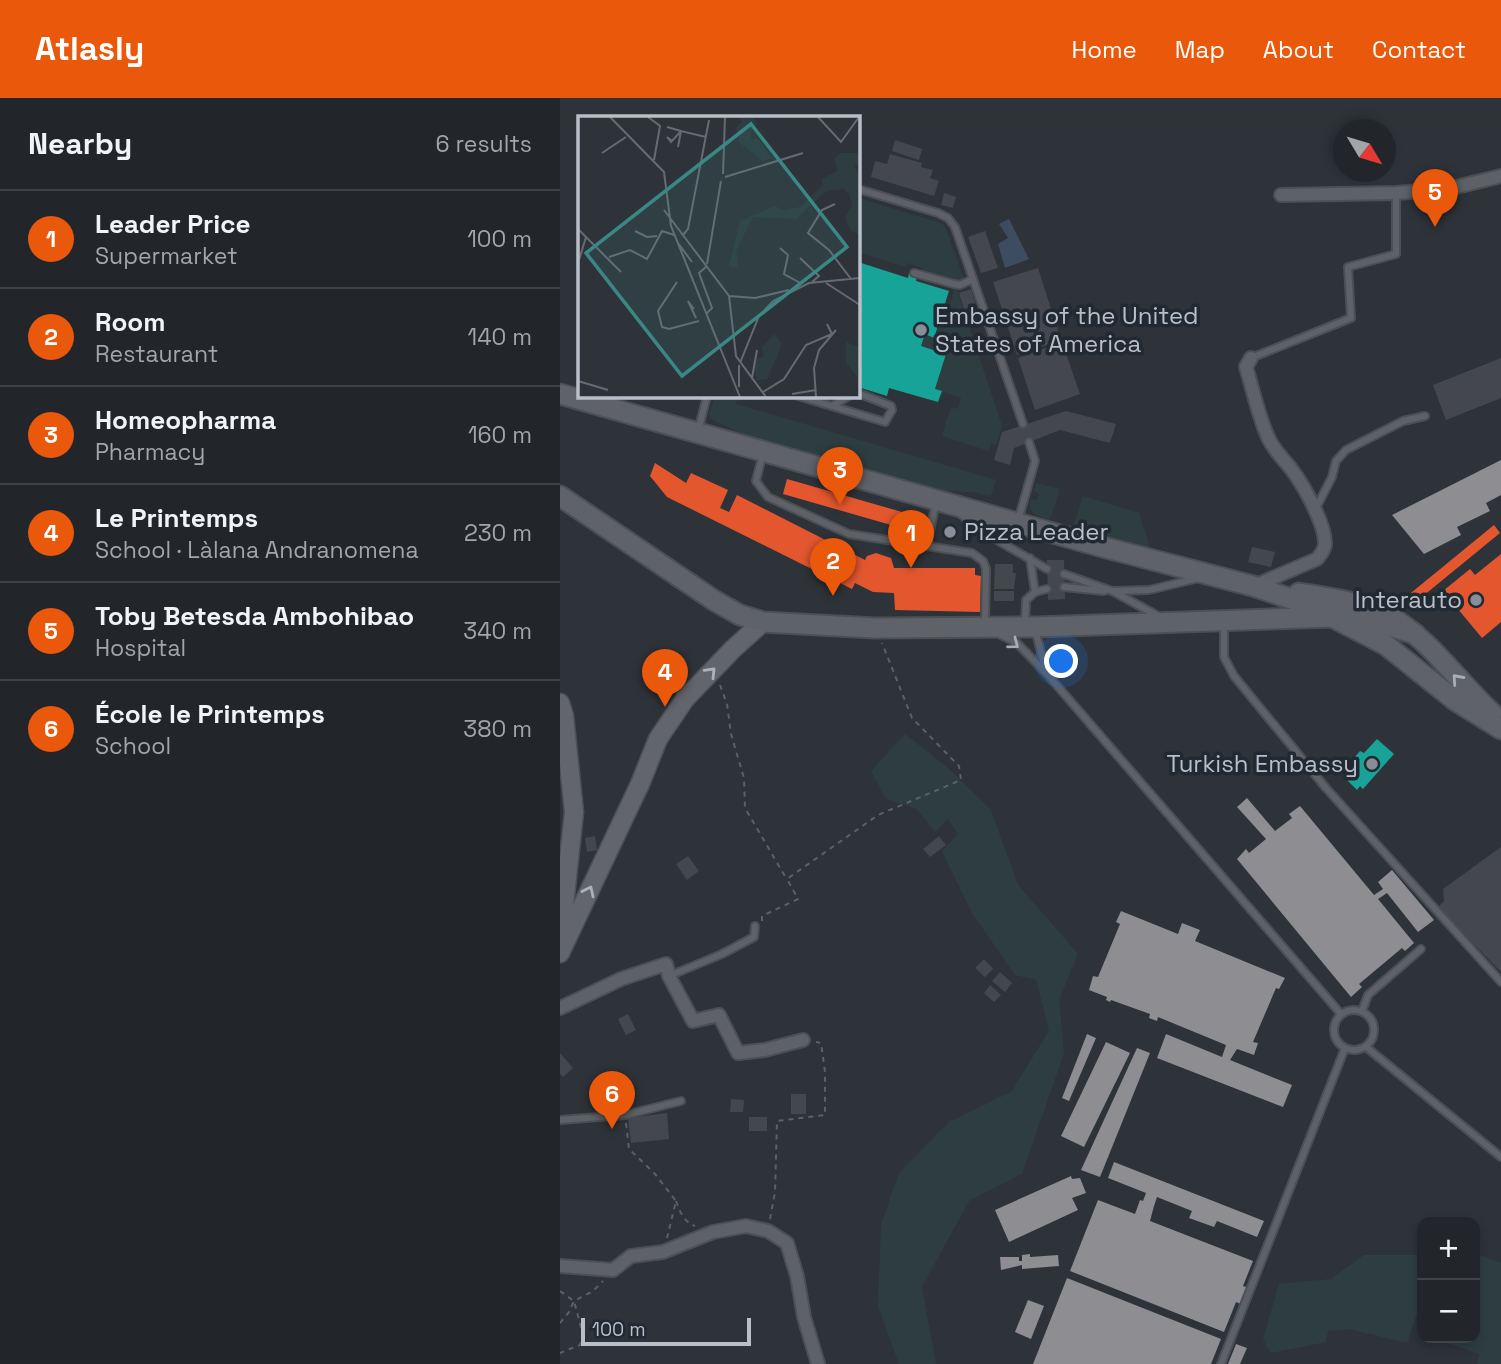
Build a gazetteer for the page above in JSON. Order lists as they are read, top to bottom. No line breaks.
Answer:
{"places":["Embassy of the United States of America","Pizza Leader","Interauto","Turkish Embassy"],"scale_bar":"100 m","north":"bottom right","page":{"header":"Atlasly","nav":["Home","Map","About","Contact"],"heading":["Nearby","6 results"],"pins":["5","3","1","2","4","6"],"list":[{"mark":"1","name":"Leader Price","note":"Supermarket","value":"100 m"},{"mark":"2","name":"Room","note":"Restaurant","value":"140 m"},{"mark":"3","name":"Homeopharma","note":"Pharmacy","value":"160 m"},{"mark":"4","name":"Le Printemps","note":"School · Làlana Andranomena","value":"230 m"},{"mark":"5","name":"Toby Betesda Ambohibao","note":"Hospital","value":"340 m"},{"mark":"6","name":"École le Printemps","note":"School","value":"380 m"}],"map_buttons":["+","−"],"scale":"100 m"}}
